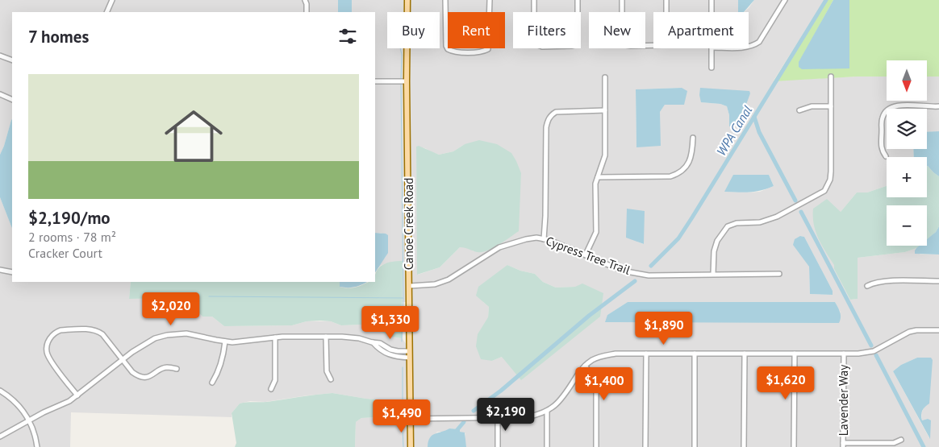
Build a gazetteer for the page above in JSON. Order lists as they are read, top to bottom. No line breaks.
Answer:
{"streets":{"main road":["Canoe Creek Road"],"street":["Cypress Tree Trail","Lavender Way"]},"crossings":[["Canoe Creek Road","Cypress Tree Trail"]],"water":["WPA Canal"],"north":"bottom","page":{"chip":["Buy","Rent","Filters","New","Apartment"],"heading":"7 homes","map_buttons":["+","−"],"list":[{"name":"$2,190/mo","note":"2 rooms · 78 m² · Cracker Court"}],"price":["$2,020","$1,330","$1,890","$1,620","$1,400","$2,190","$1,490"]}}
